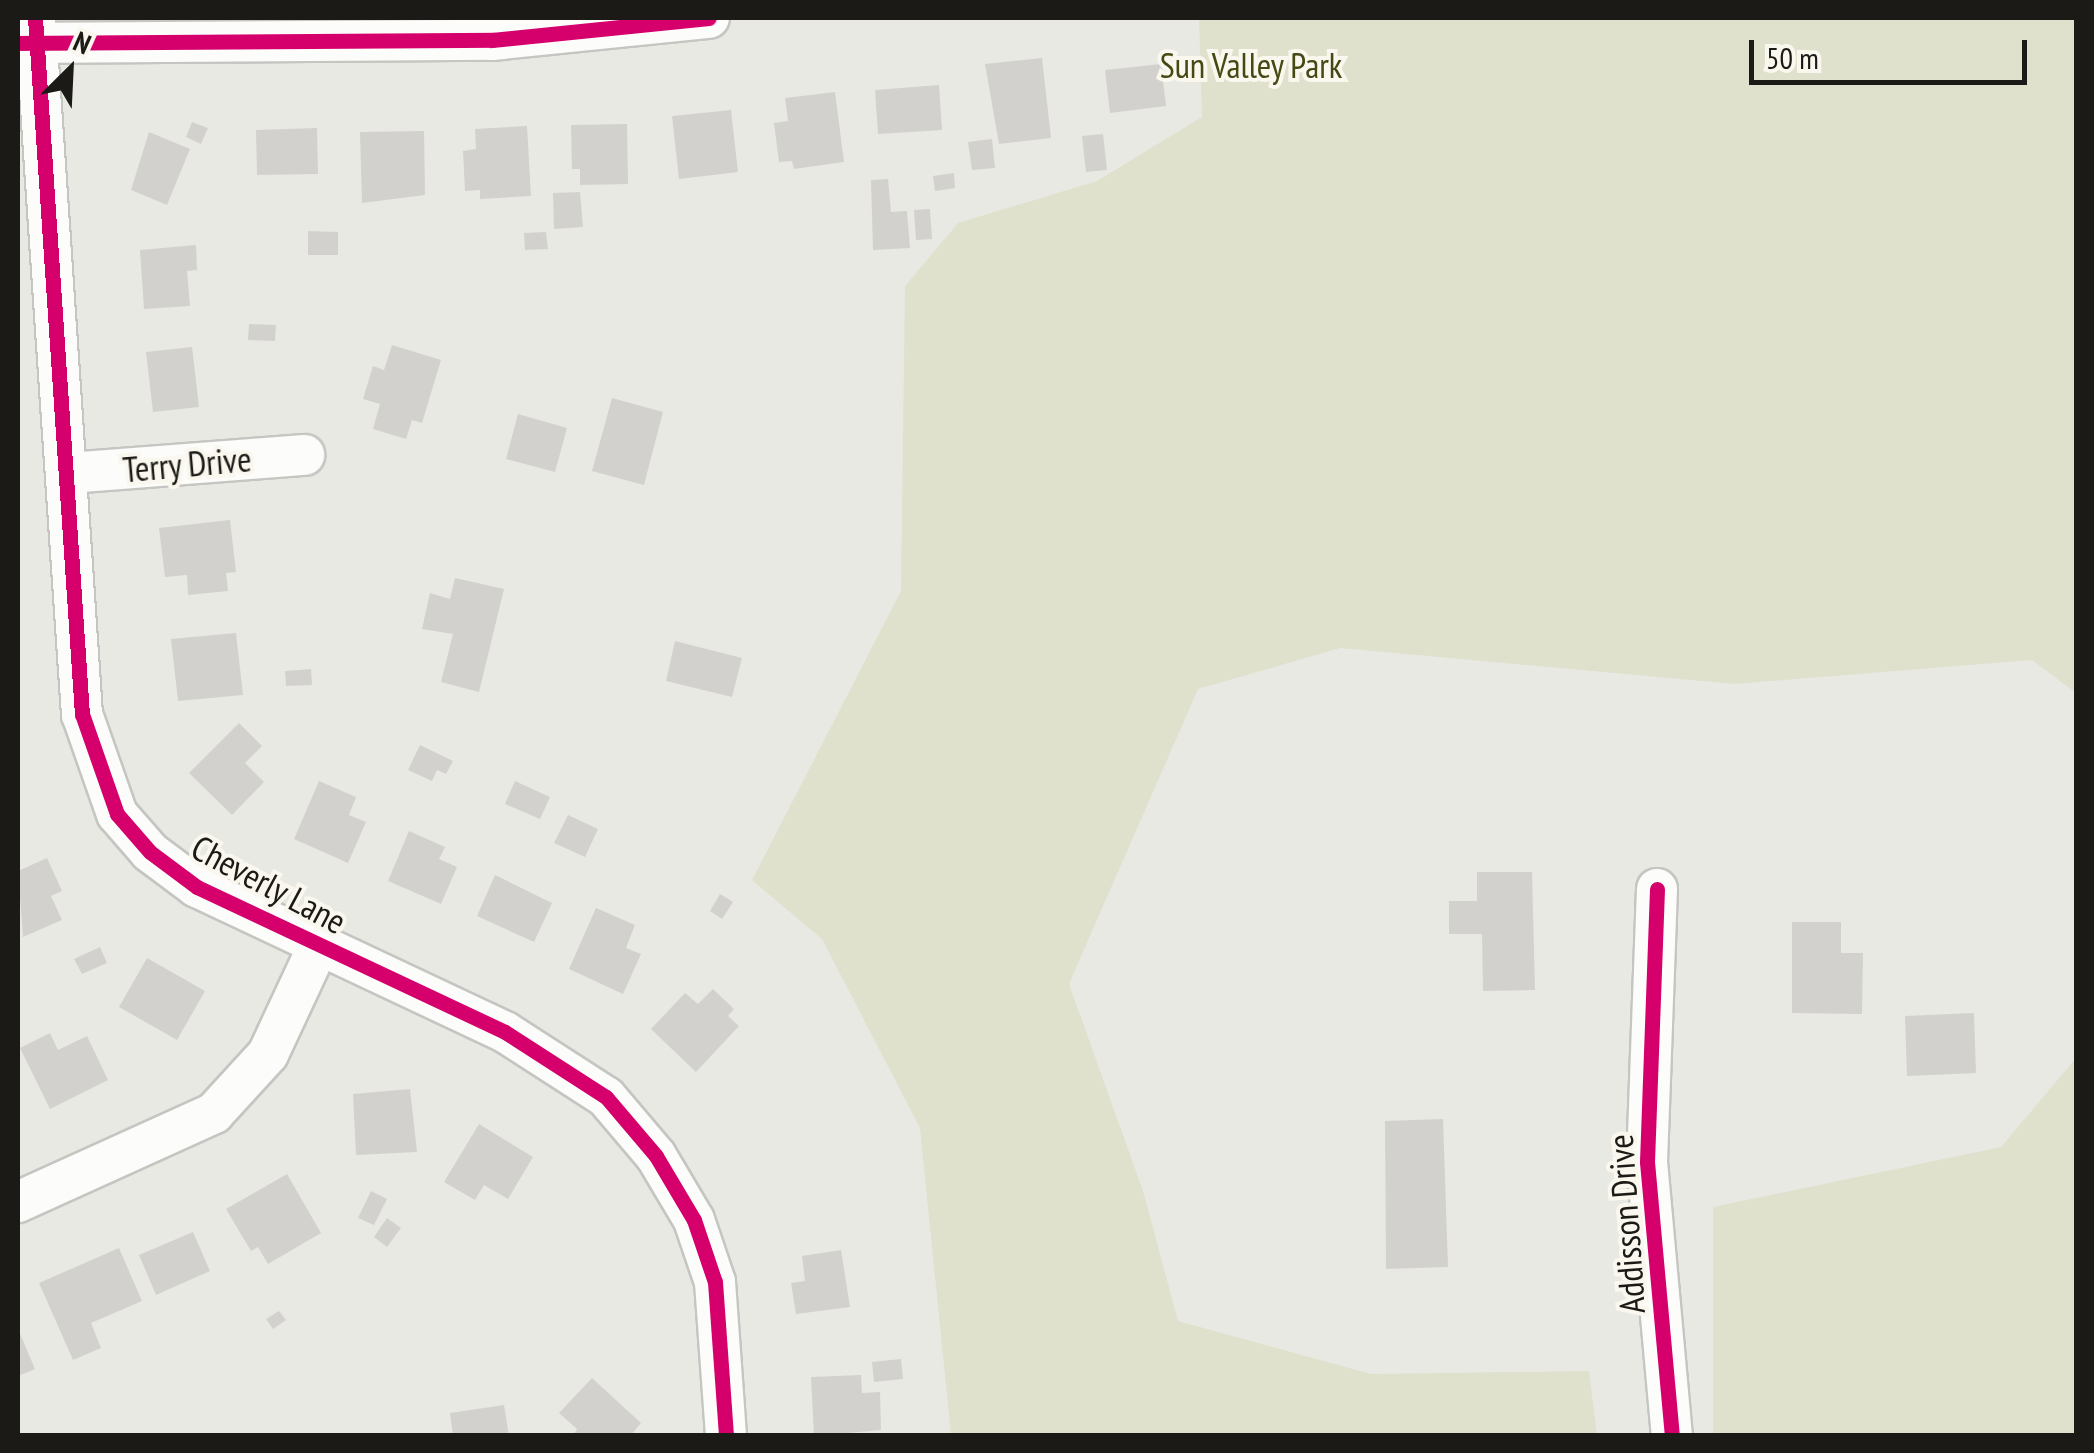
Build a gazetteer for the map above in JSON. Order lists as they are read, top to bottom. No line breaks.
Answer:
{"streets":{"street":["Terry Drive","Cheverly Lane","Addisson Drive"]},"crossings":[["Terry Drive","Cheverly Lane"]],"parks":["Sun Valley Park"],"scale_bar":"50 m","north":"top right"}
